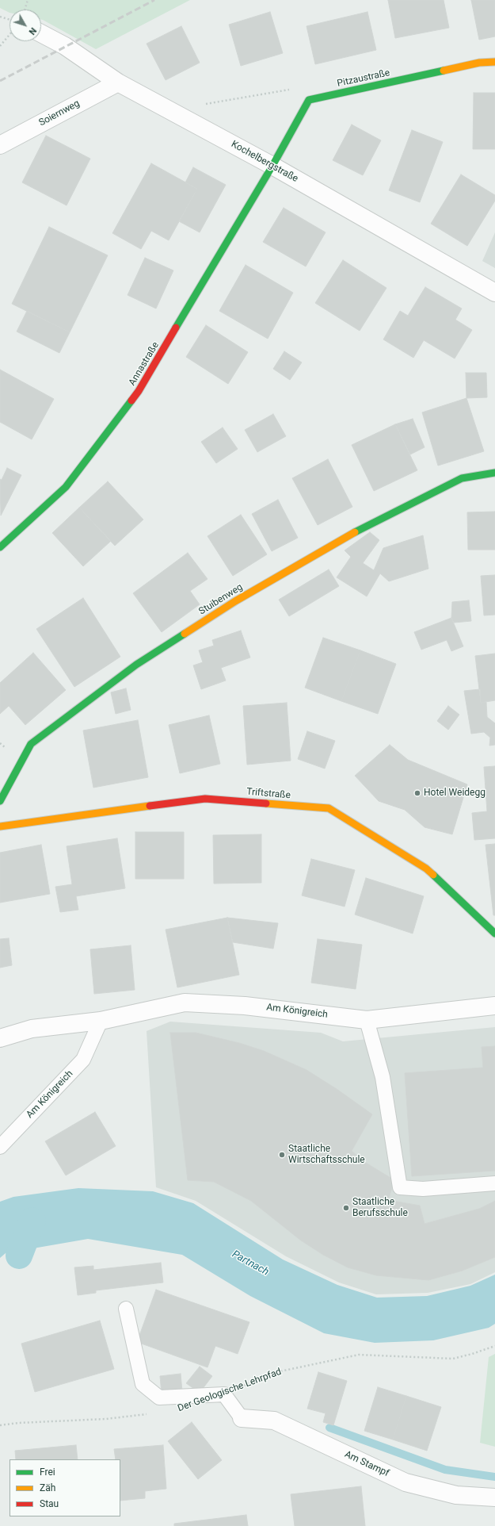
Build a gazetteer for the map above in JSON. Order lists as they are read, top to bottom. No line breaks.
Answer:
{"streets":{"street":["Pitzaustraße","Soiernweg","Kochelbergstraße","Annastraße","Stuibenweg","Triftstraße","Am Königreich","Am Stampf"],"path":["Der Geologische Lehrpfad"]},"crossings":[["Soiernweg","Kochelbergstraße"],["Kochelbergstraße","Annastraße"]],"water":["Partnach"],"places":["Hotel Weidegg","Staatliche Wirtschaftsschule","Staatliche Berufsschule"],"legend":["Frei","Zäh","Stau"],"north":"bottom right"}
